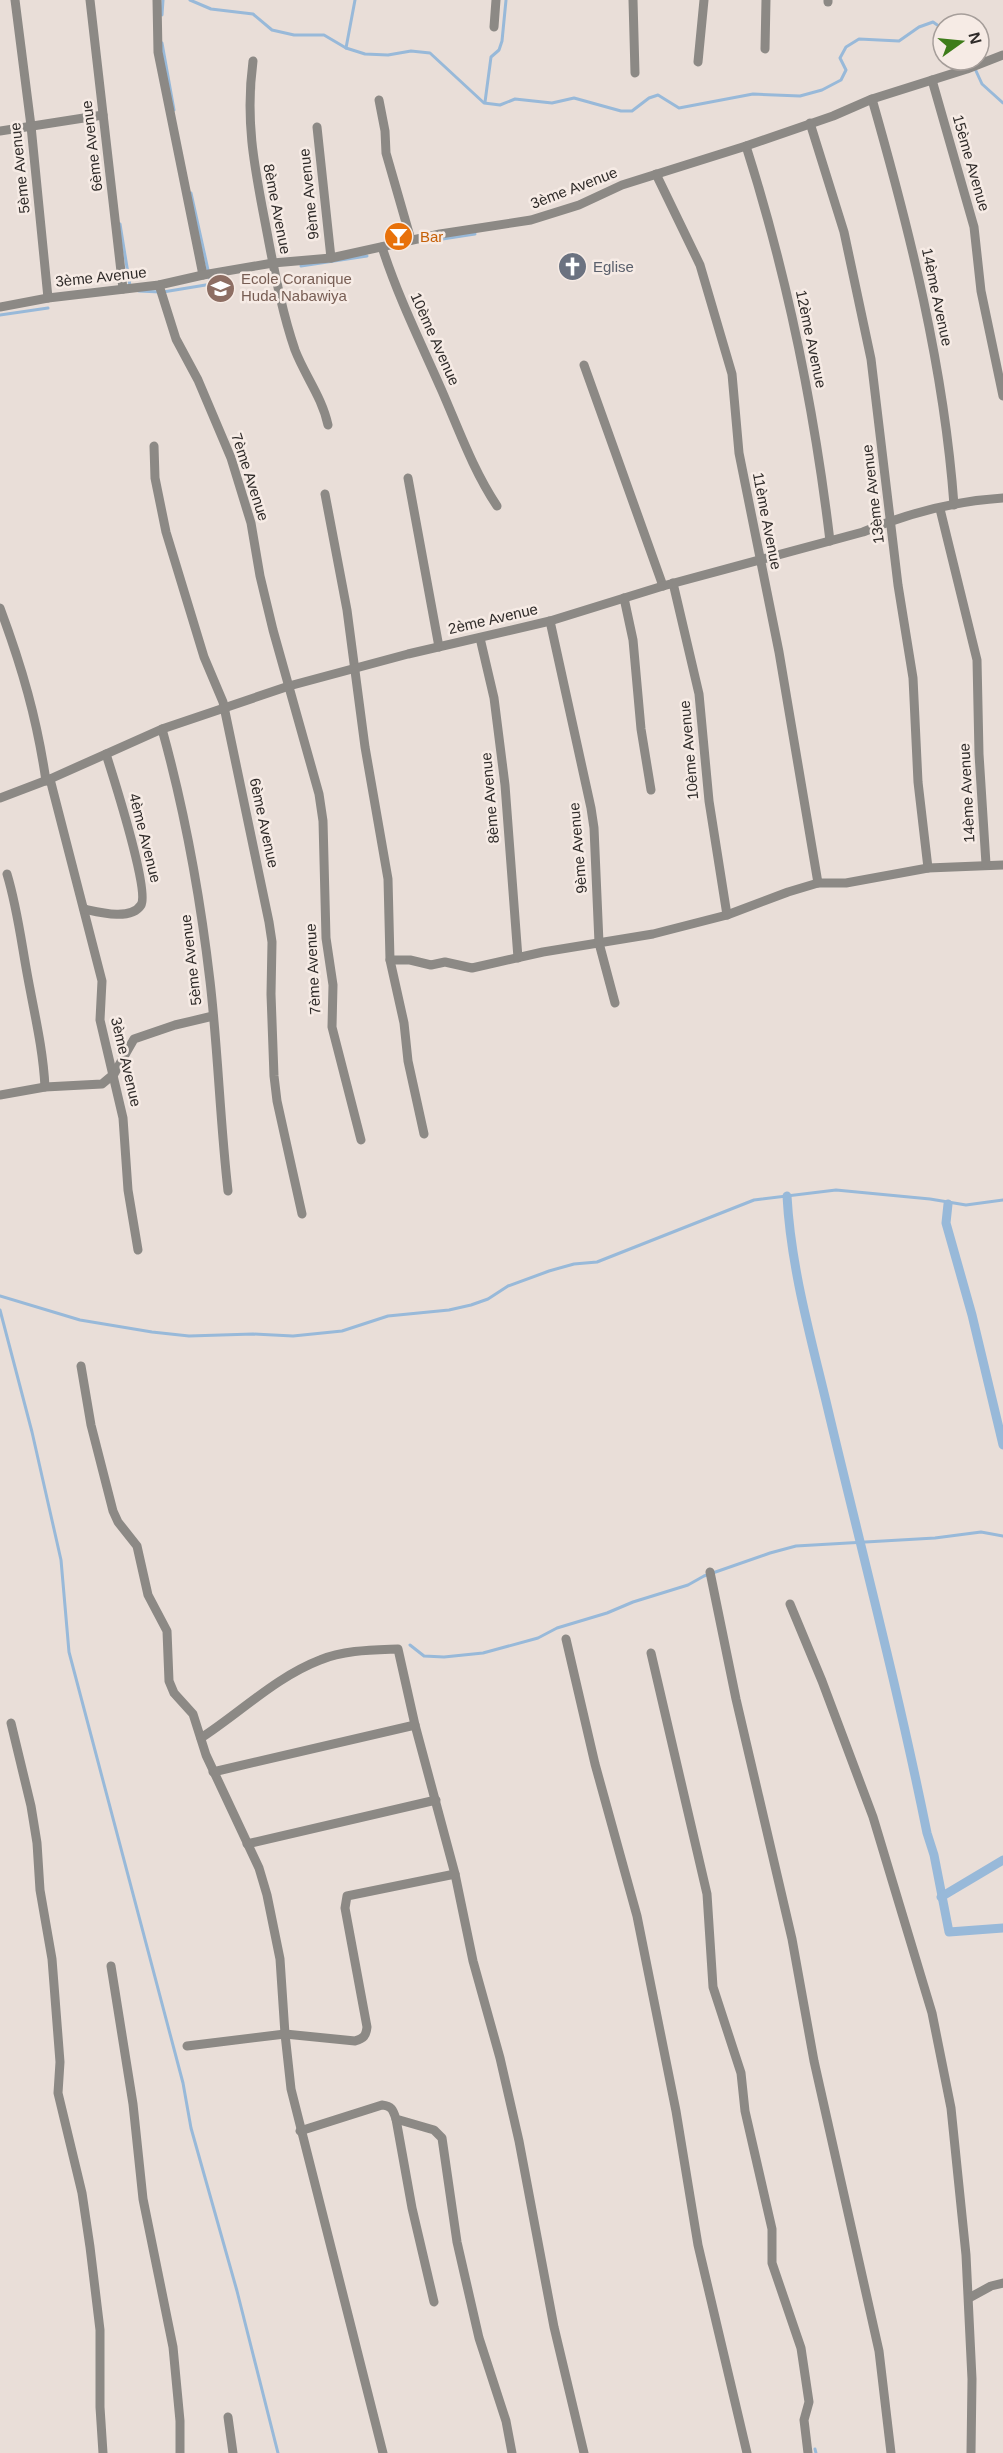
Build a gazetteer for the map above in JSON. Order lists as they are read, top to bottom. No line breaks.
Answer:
{"streets":{"street":["6ème Avenue","15ème Avenue","5ème Avenue","3ème Avenue","9ème Avenue","8ème Avenue","14ème Avenue","10ème Avenue","12ème Avenue","7ème Avenue","13ème Avenue","11ème Avenue","2ème Avenue","4ème Avenue"]},"crossings":[["6ème Avenue","3ème Avenue"],["6ème Avenue","2ème Avenue"],["15ème Avenue","3ème Avenue"],["5ème Avenue","3ème Avenue"],["5ème Avenue","2ème Avenue"],["3ème Avenue","9ème Avenue"],["3ème Avenue","8ème Avenue"],["3ème Avenue","14ème Avenue"],["3ème Avenue","10ème Avenue"],["3ème Avenue","12ème Avenue"],["3ème Avenue","7ème Avenue"],["3ème Avenue","13ème Avenue"],["3ème Avenue","11ème Avenue"],["3ème Avenue","2ème Avenue"],["3ème Avenue","4ème Avenue"],["9ème Avenue","2ème Avenue"],["8ème Avenue","2ème Avenue"],["14ème Avenue","2ème Avenue"],["10ème Avenue","2ème Avenue"],["12ème Avenue","2ème Avenue"],["7ème Avenue","2ème Avenue"],["13ème Avenue","2ème Avenue"],["11ème Avenue","2ème Avenue"],["2ème Avenue","4ème Avenue"]],"places":{"bar":["Bar"],"church":["Eglise"],"school or university":["Ecole Coranique Huda Nabawiya"]},"north":"right"}
